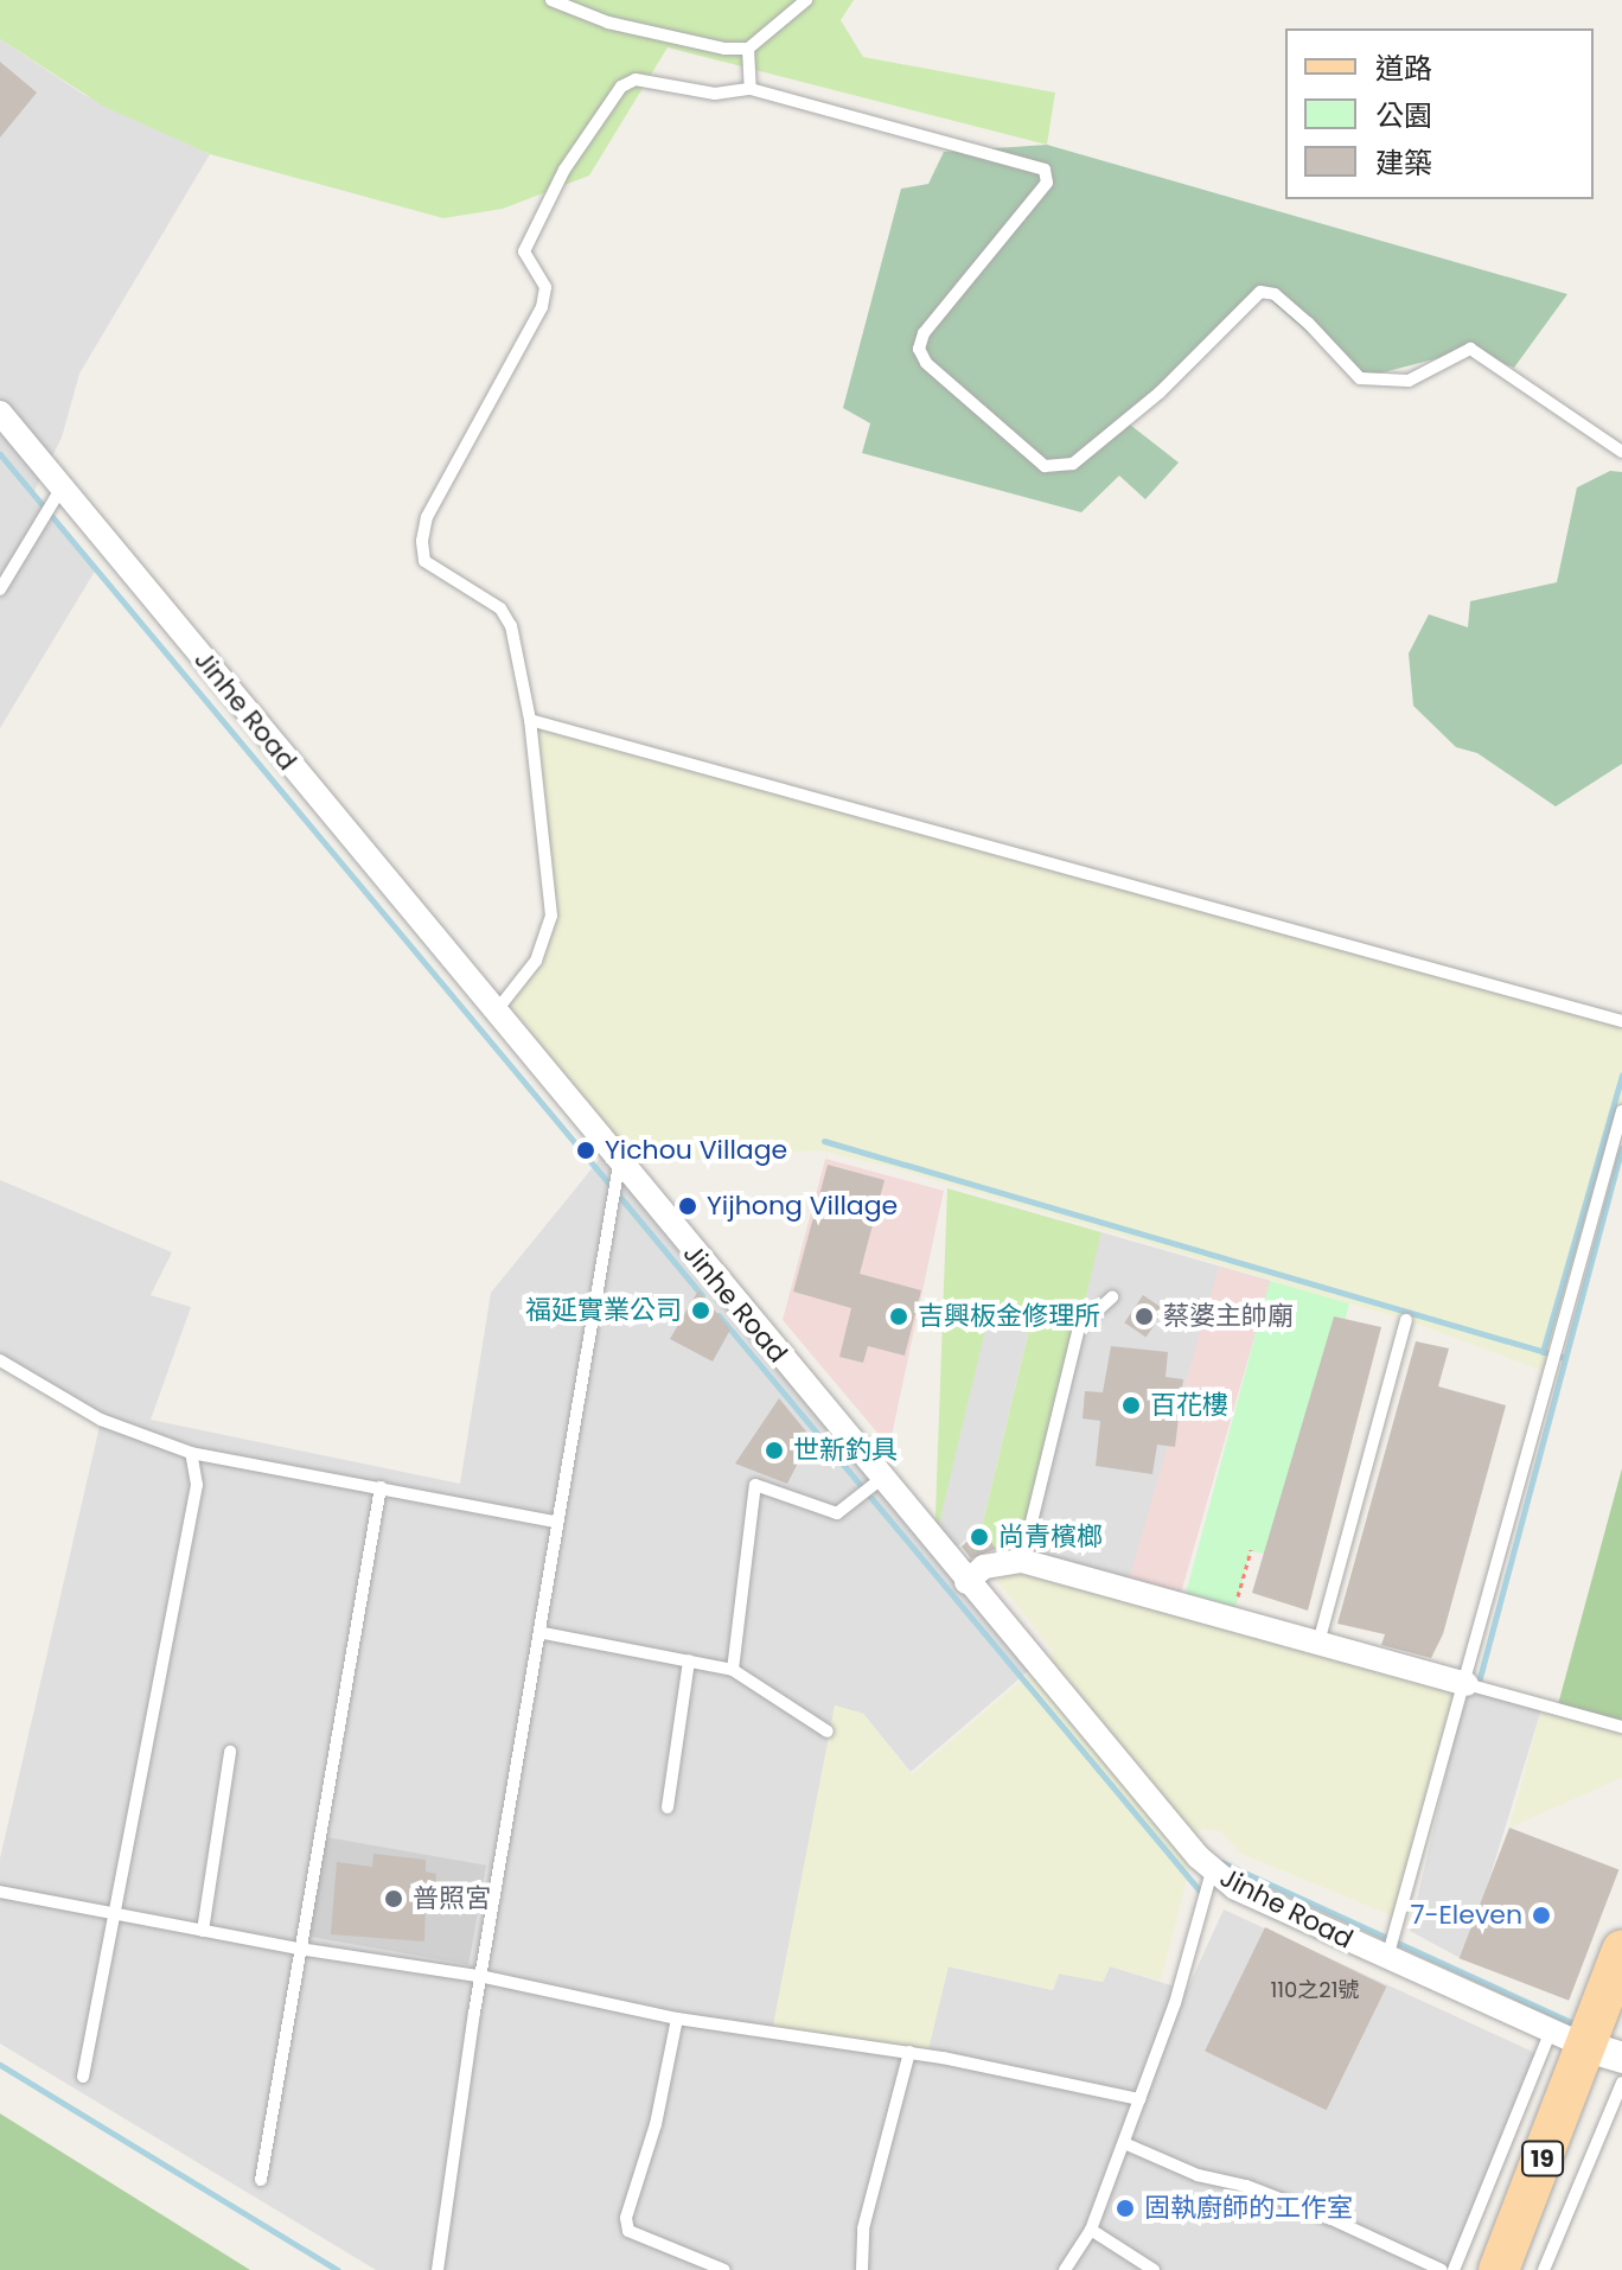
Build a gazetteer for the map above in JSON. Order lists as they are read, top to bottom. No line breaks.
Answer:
{"streets":{"main road":["19"],"street":["Jinhe Road"]},"crossings":[["Jinhe Road","19"]],"places":["Yichou Village","Yijhong Village","福延實業公司","吉興板金修理所","蔡婆主帥廟","百花樓","世新釣具","尚青檳榔","普照宮","7-Eleven","固執廚師的工作室"],"house_numbers":["110之21號"],"legend":["道路","公園","建築"]}
